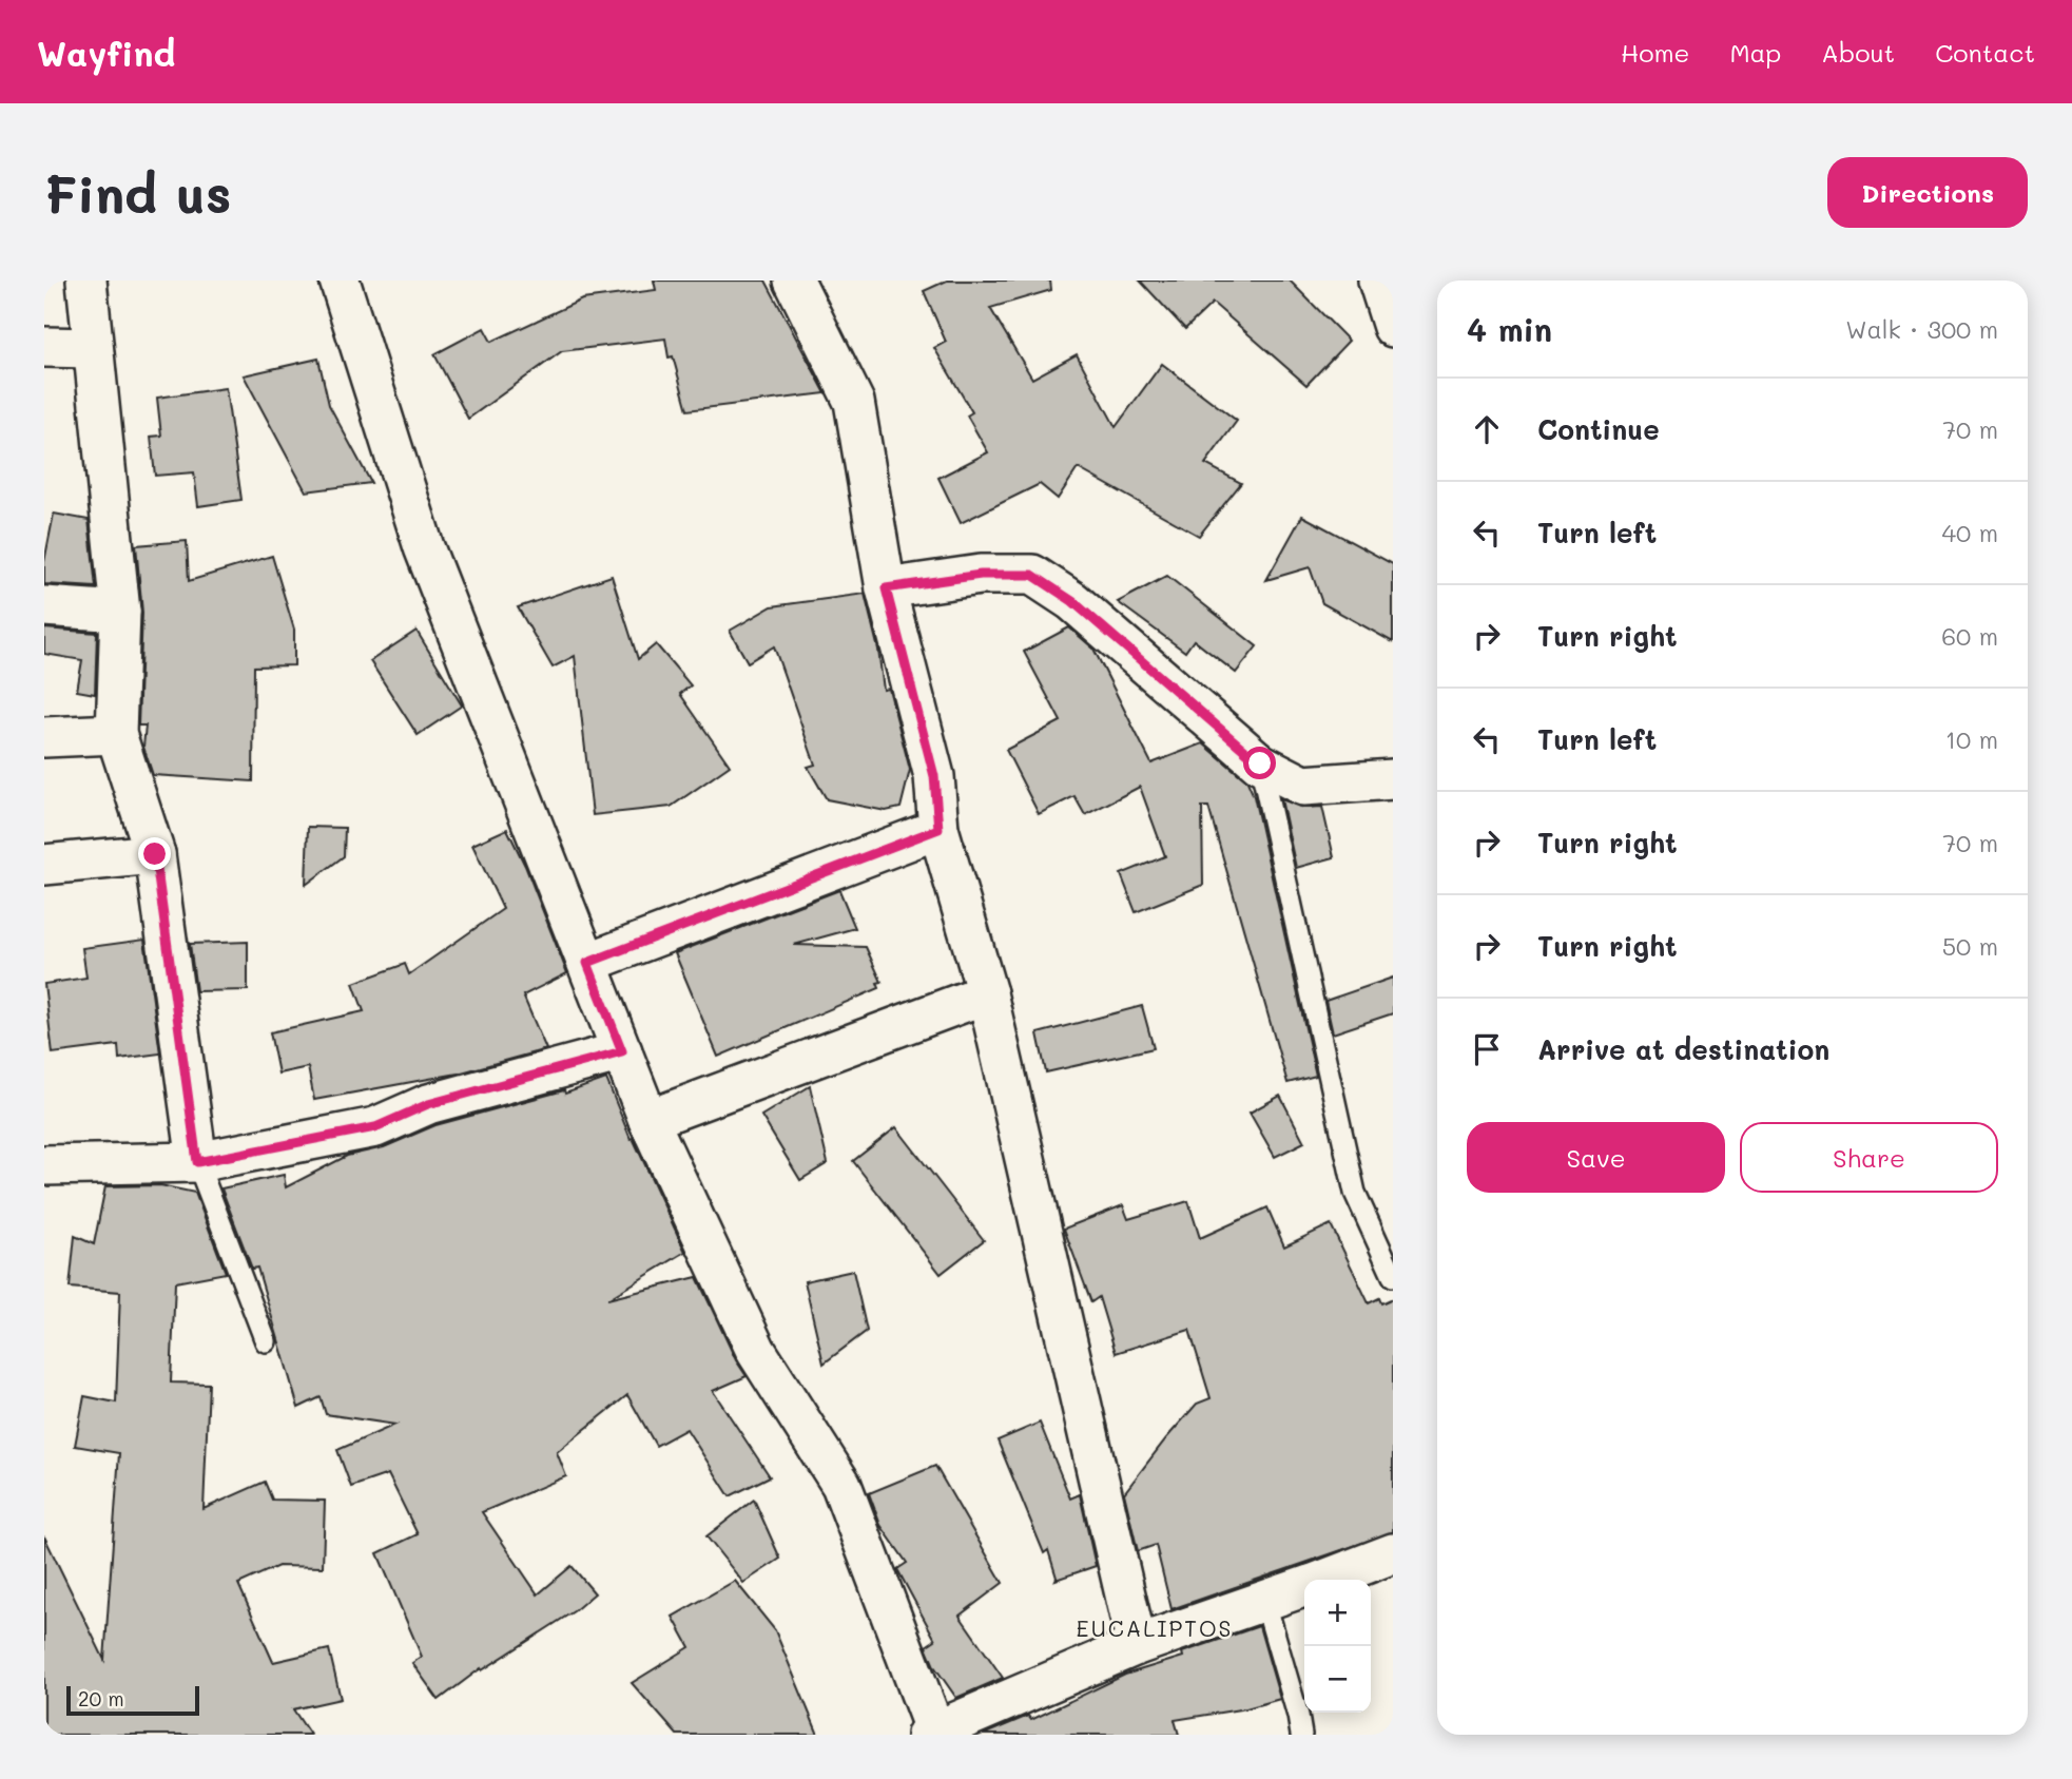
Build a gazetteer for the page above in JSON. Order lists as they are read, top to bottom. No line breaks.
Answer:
{"districts":["EUCALIPTOS"],"scale_bar":"20 m","page":{"header":"Wayfind","nav":["Home","Map","About","Contact"],"buttons":["Directions",["Save","Share"]],"title":"Find us","heading":["4 min","Walk · 300 m"],"list":[["Continue","70 m"],["Turn left","40 m"],["Turn right","60 m"],["Turn left","10 m"],["Turn right","70 m"],["Turn right","50 m"],"Arrive at destination"],"map_buttons":["+","−"],"scale":"20 m"}}
